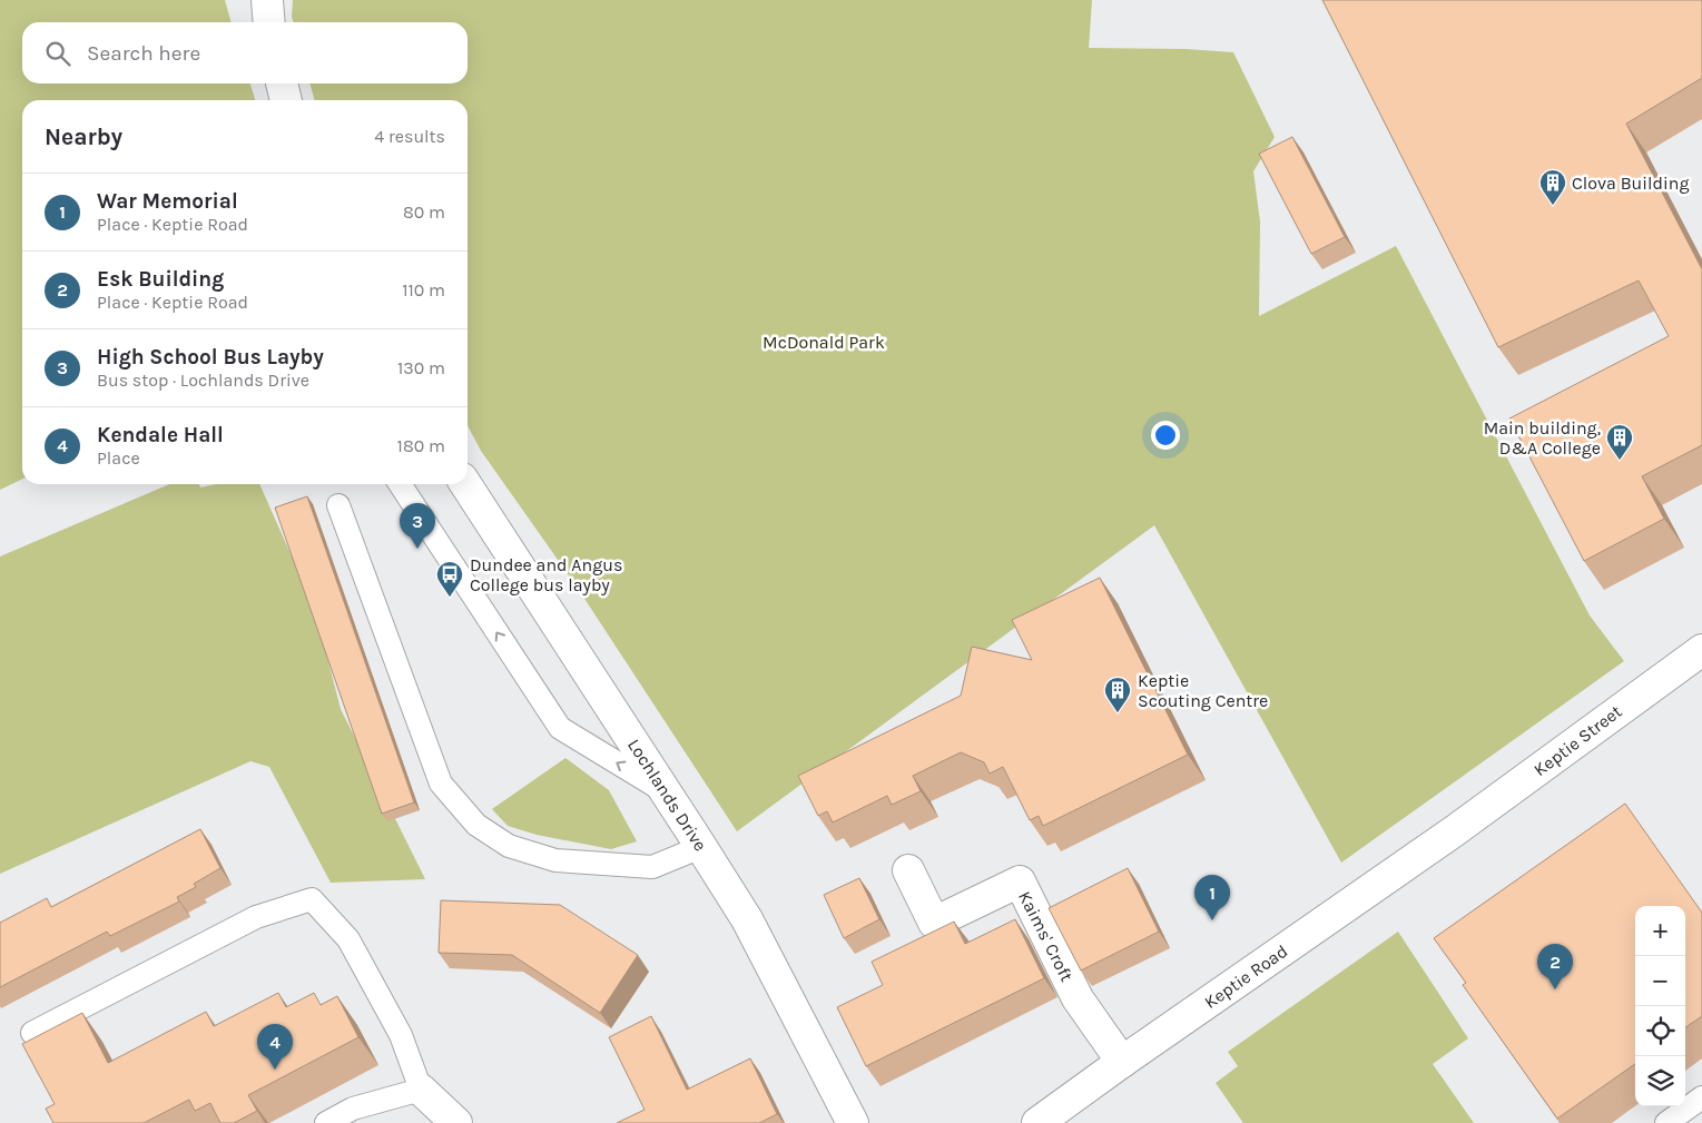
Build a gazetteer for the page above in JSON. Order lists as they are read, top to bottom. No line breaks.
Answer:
{"streets":{"street":["Keptie Street","Lochlands Drive","Kaims' Croft","Keptie Road"]},"crossings":[["Keptie Street","Keptie Road"],["Kaims' Croft","Keptie Road"]],"parks":["McDonald Park"],"places":{"building":["Clova Building","Main building, D&A College","Keptie Scouting Centre"],"bus stop":["Dundee and Angus College bus layby"]},"page":{"search":"Search here","heading":["Nearby","4 results"],"list":[{"mark":"1","name":"War Memorial","note":"Place · Keptie Road","value":"80 m"},{"mark":"2","name":"Esk Building","note":"Place · Keptie Road","value":"110 m"},{"mark":"3","name":"High School Bus Layby","note":"Bus stop · Lochlands Drive","value":"130 m"},{"mark":"4","name":"Kendale Hall","note":"Place","value":"180 m"}],"pins":["3","1","2","4"],"map_buttons":["+","−"]}}
